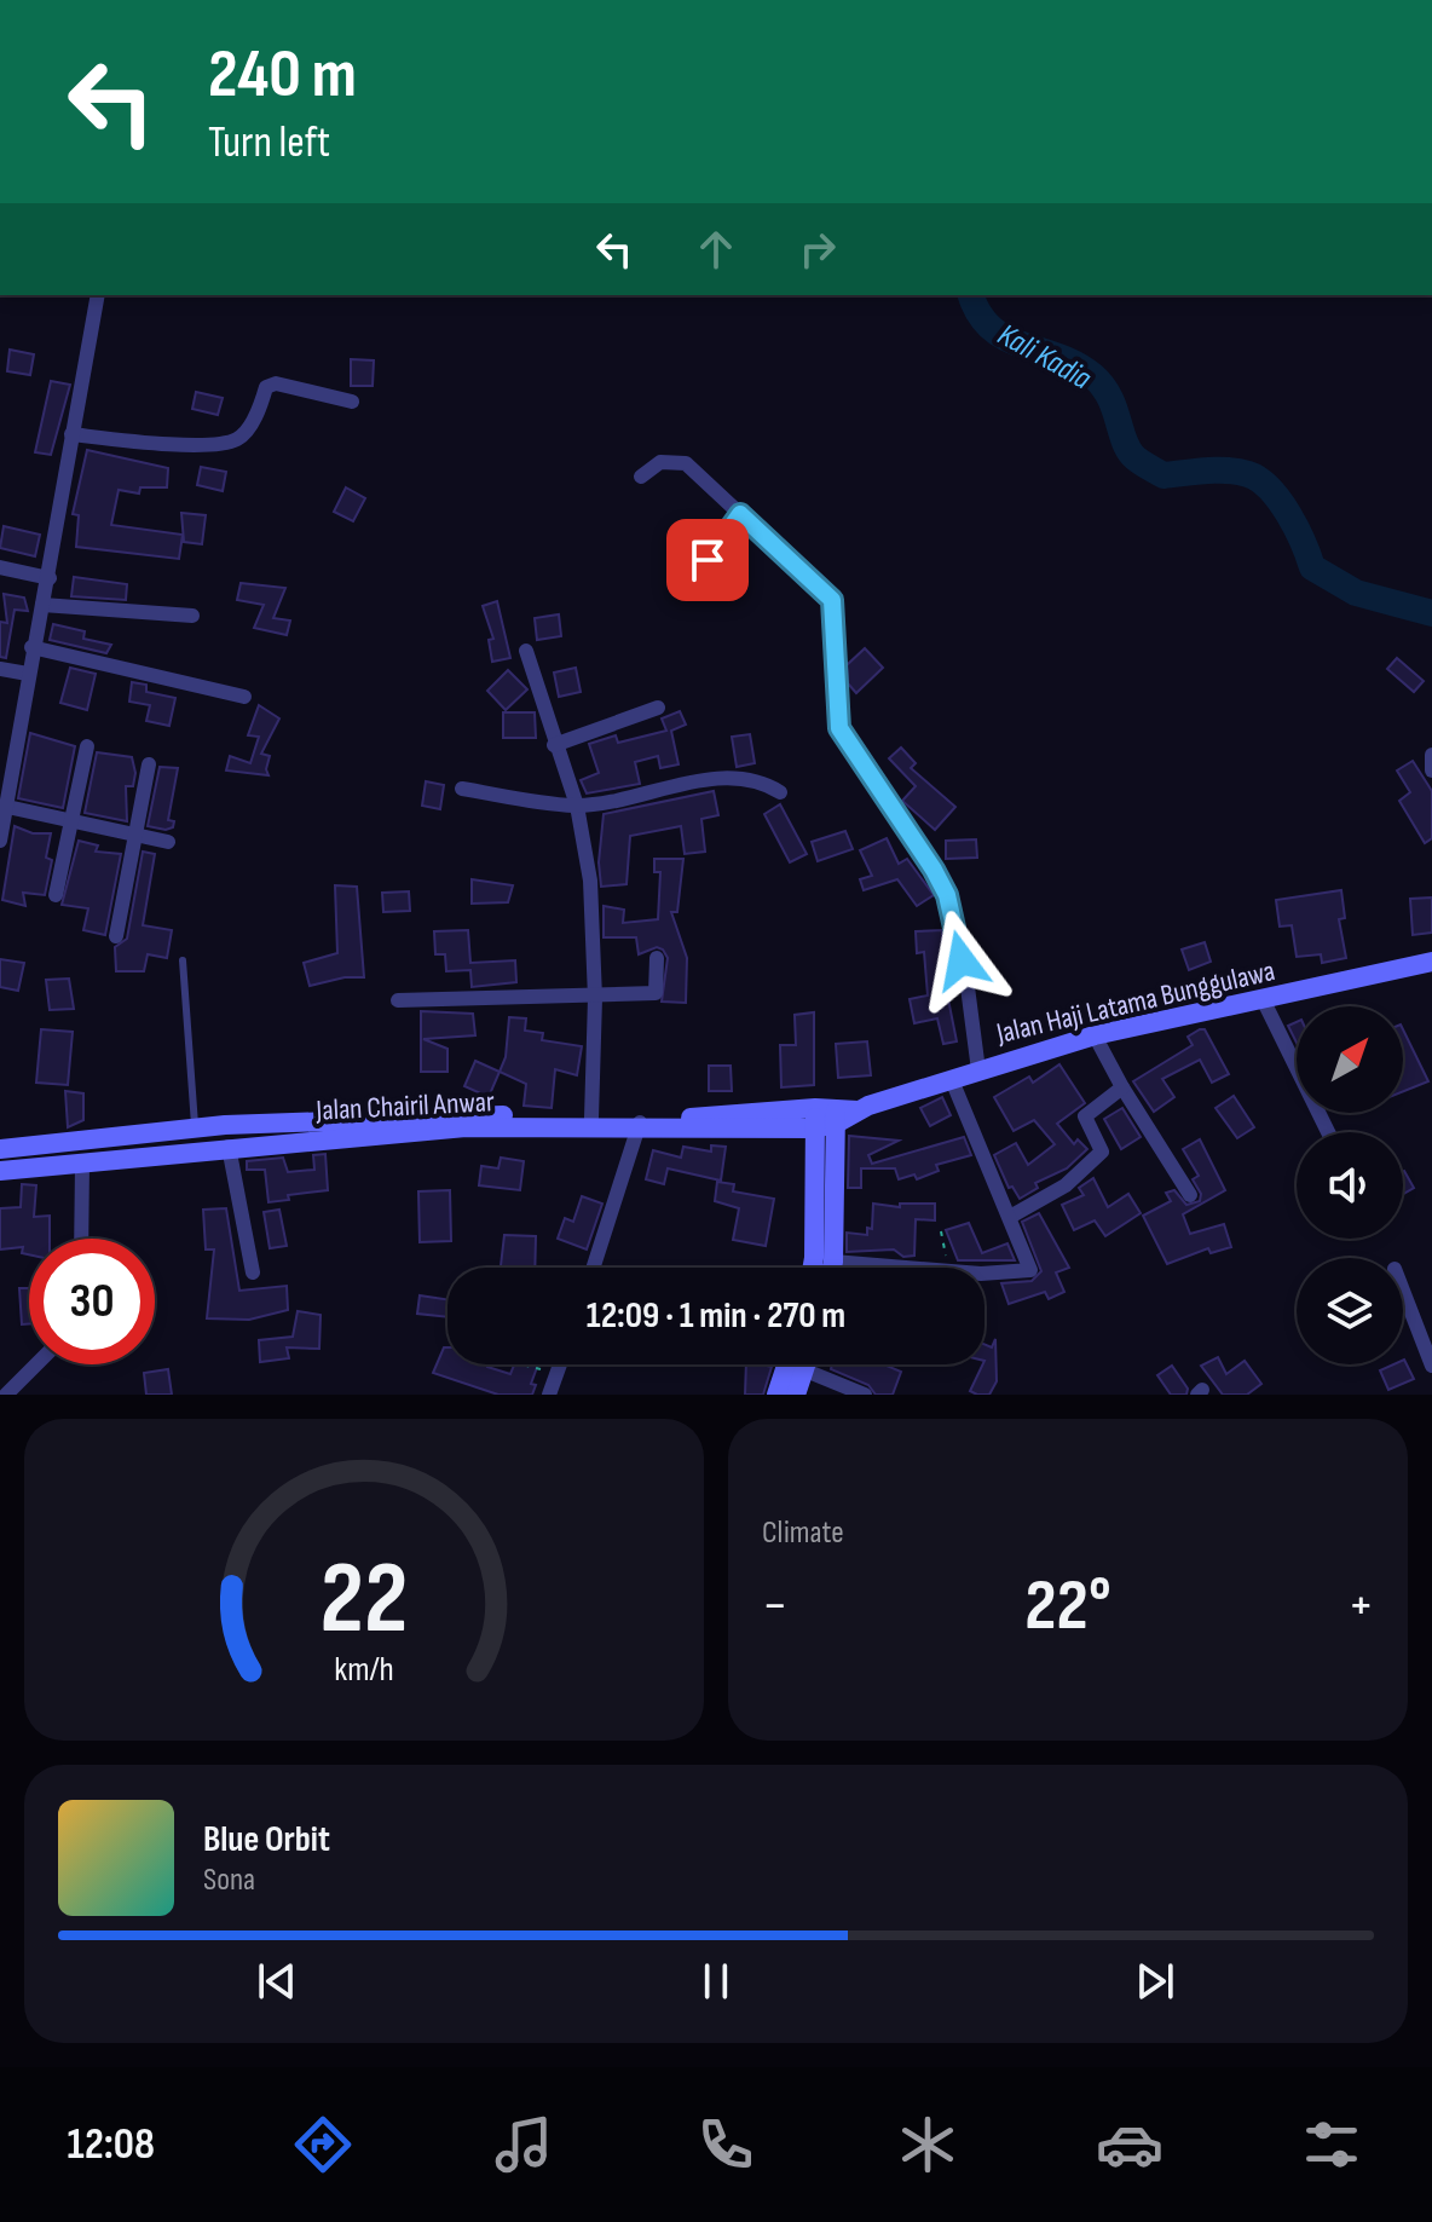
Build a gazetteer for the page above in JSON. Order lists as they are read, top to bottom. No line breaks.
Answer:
{"streets":{"main road":["Jalan Haji Latama Bunggulawa","Jalan Chairil Anwar"]},"crossings":[["Jalan Haji Latama Bunggulawa","Jalan Chairil Anwar"]],"water":["Kali Kadia"],"north":"top right","page":{"turn":["240 m","Turn left"],"limit":"30","trip":"12:09 · 1 min · 270 m","tile":"Climate","heat":["−","22°","+"],"song":["Blue Orbit","Sona"],"tabs":"12:08","gauge":["22","km/h"]}}
